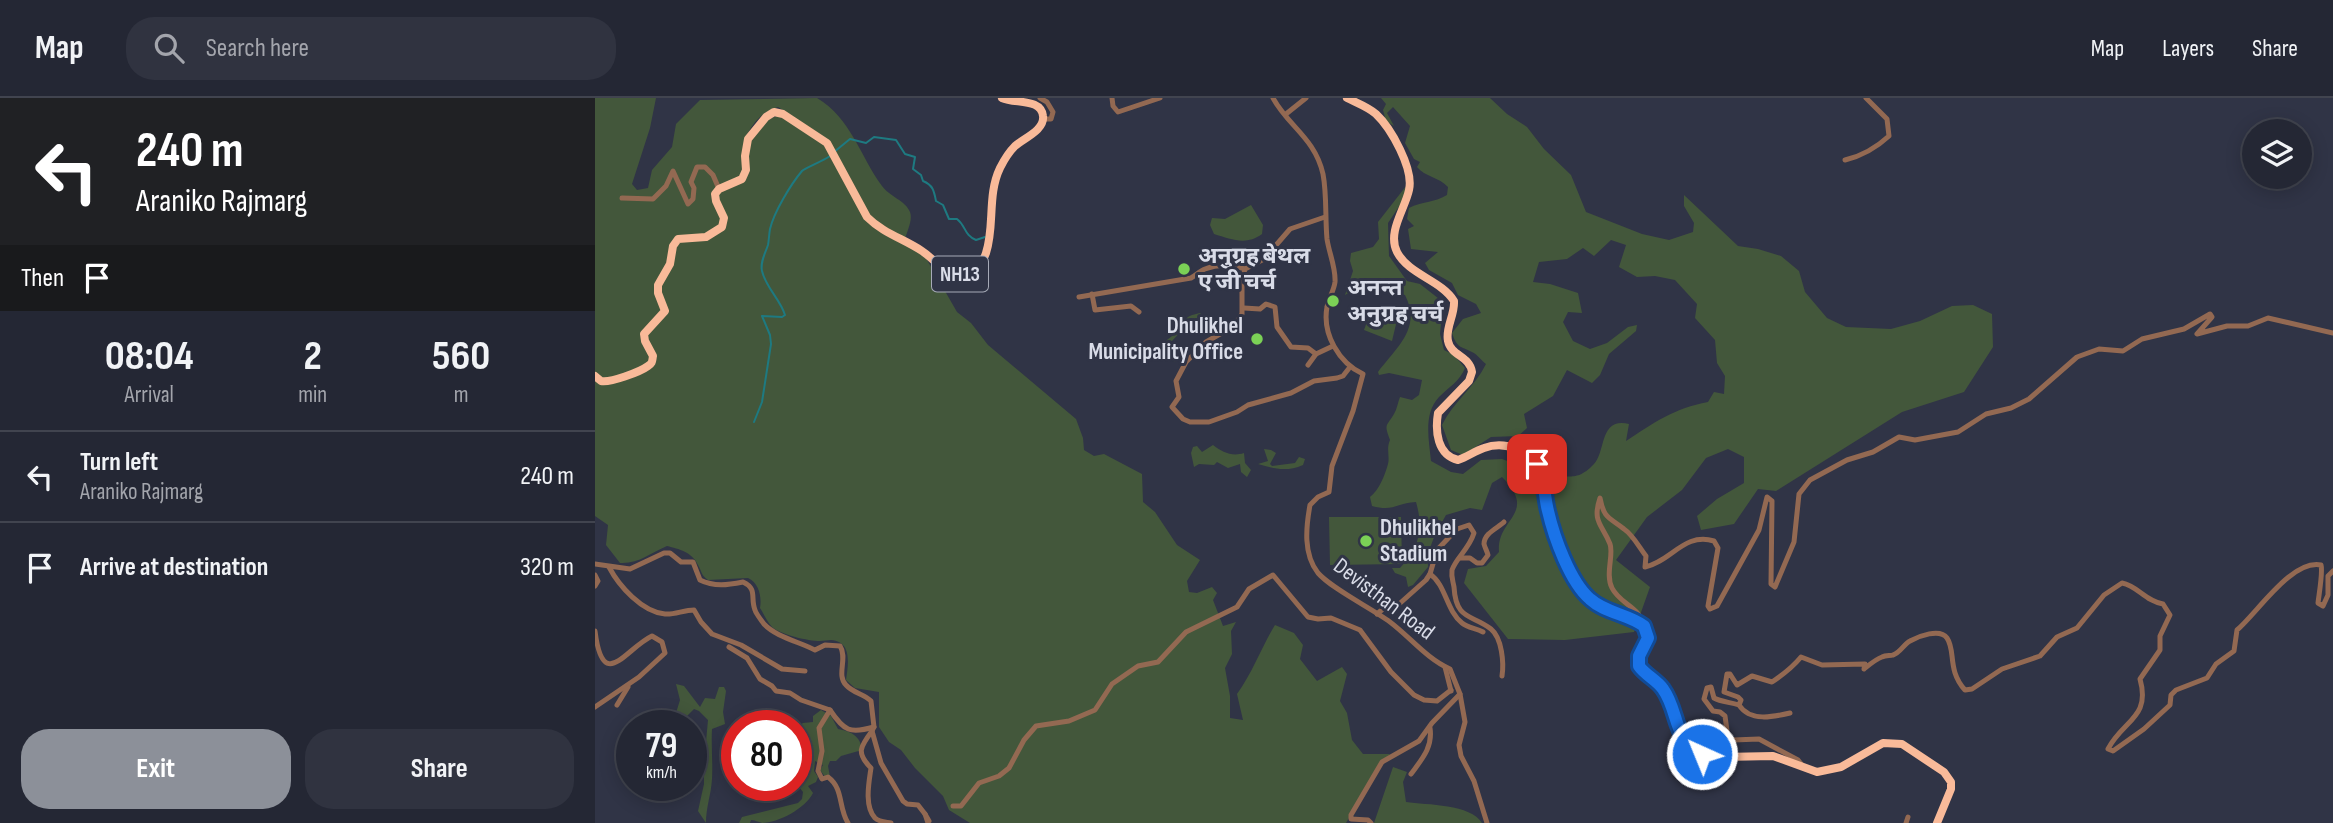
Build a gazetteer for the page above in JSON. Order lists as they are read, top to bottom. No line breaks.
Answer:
{"streets":{"highway":["NH13"],"street":["Devisthan Road"]},"places":["अनुग्रह बेथल ए जी चर्च","अनन्त अनुग्रह चर्च","Dhulikhel Municipality Office","Dhulikhel Stadium"],"page":{"header":"Map","search":"Search here","nav":["Map","Layers","Share"],"turn":["240 m","Araniko Rajmarg"],"then":"Then","eta":["08:04","Arrival","2","min","560","m"],"list":[{"name":"Turn left","note":"Araniko Rajmarg","value":"240 m"},{"name":"Arrive at destination","value":"320 m"}],"speed":"79 km/h","limit":"80","buttons":["Exit","Share"]}}
